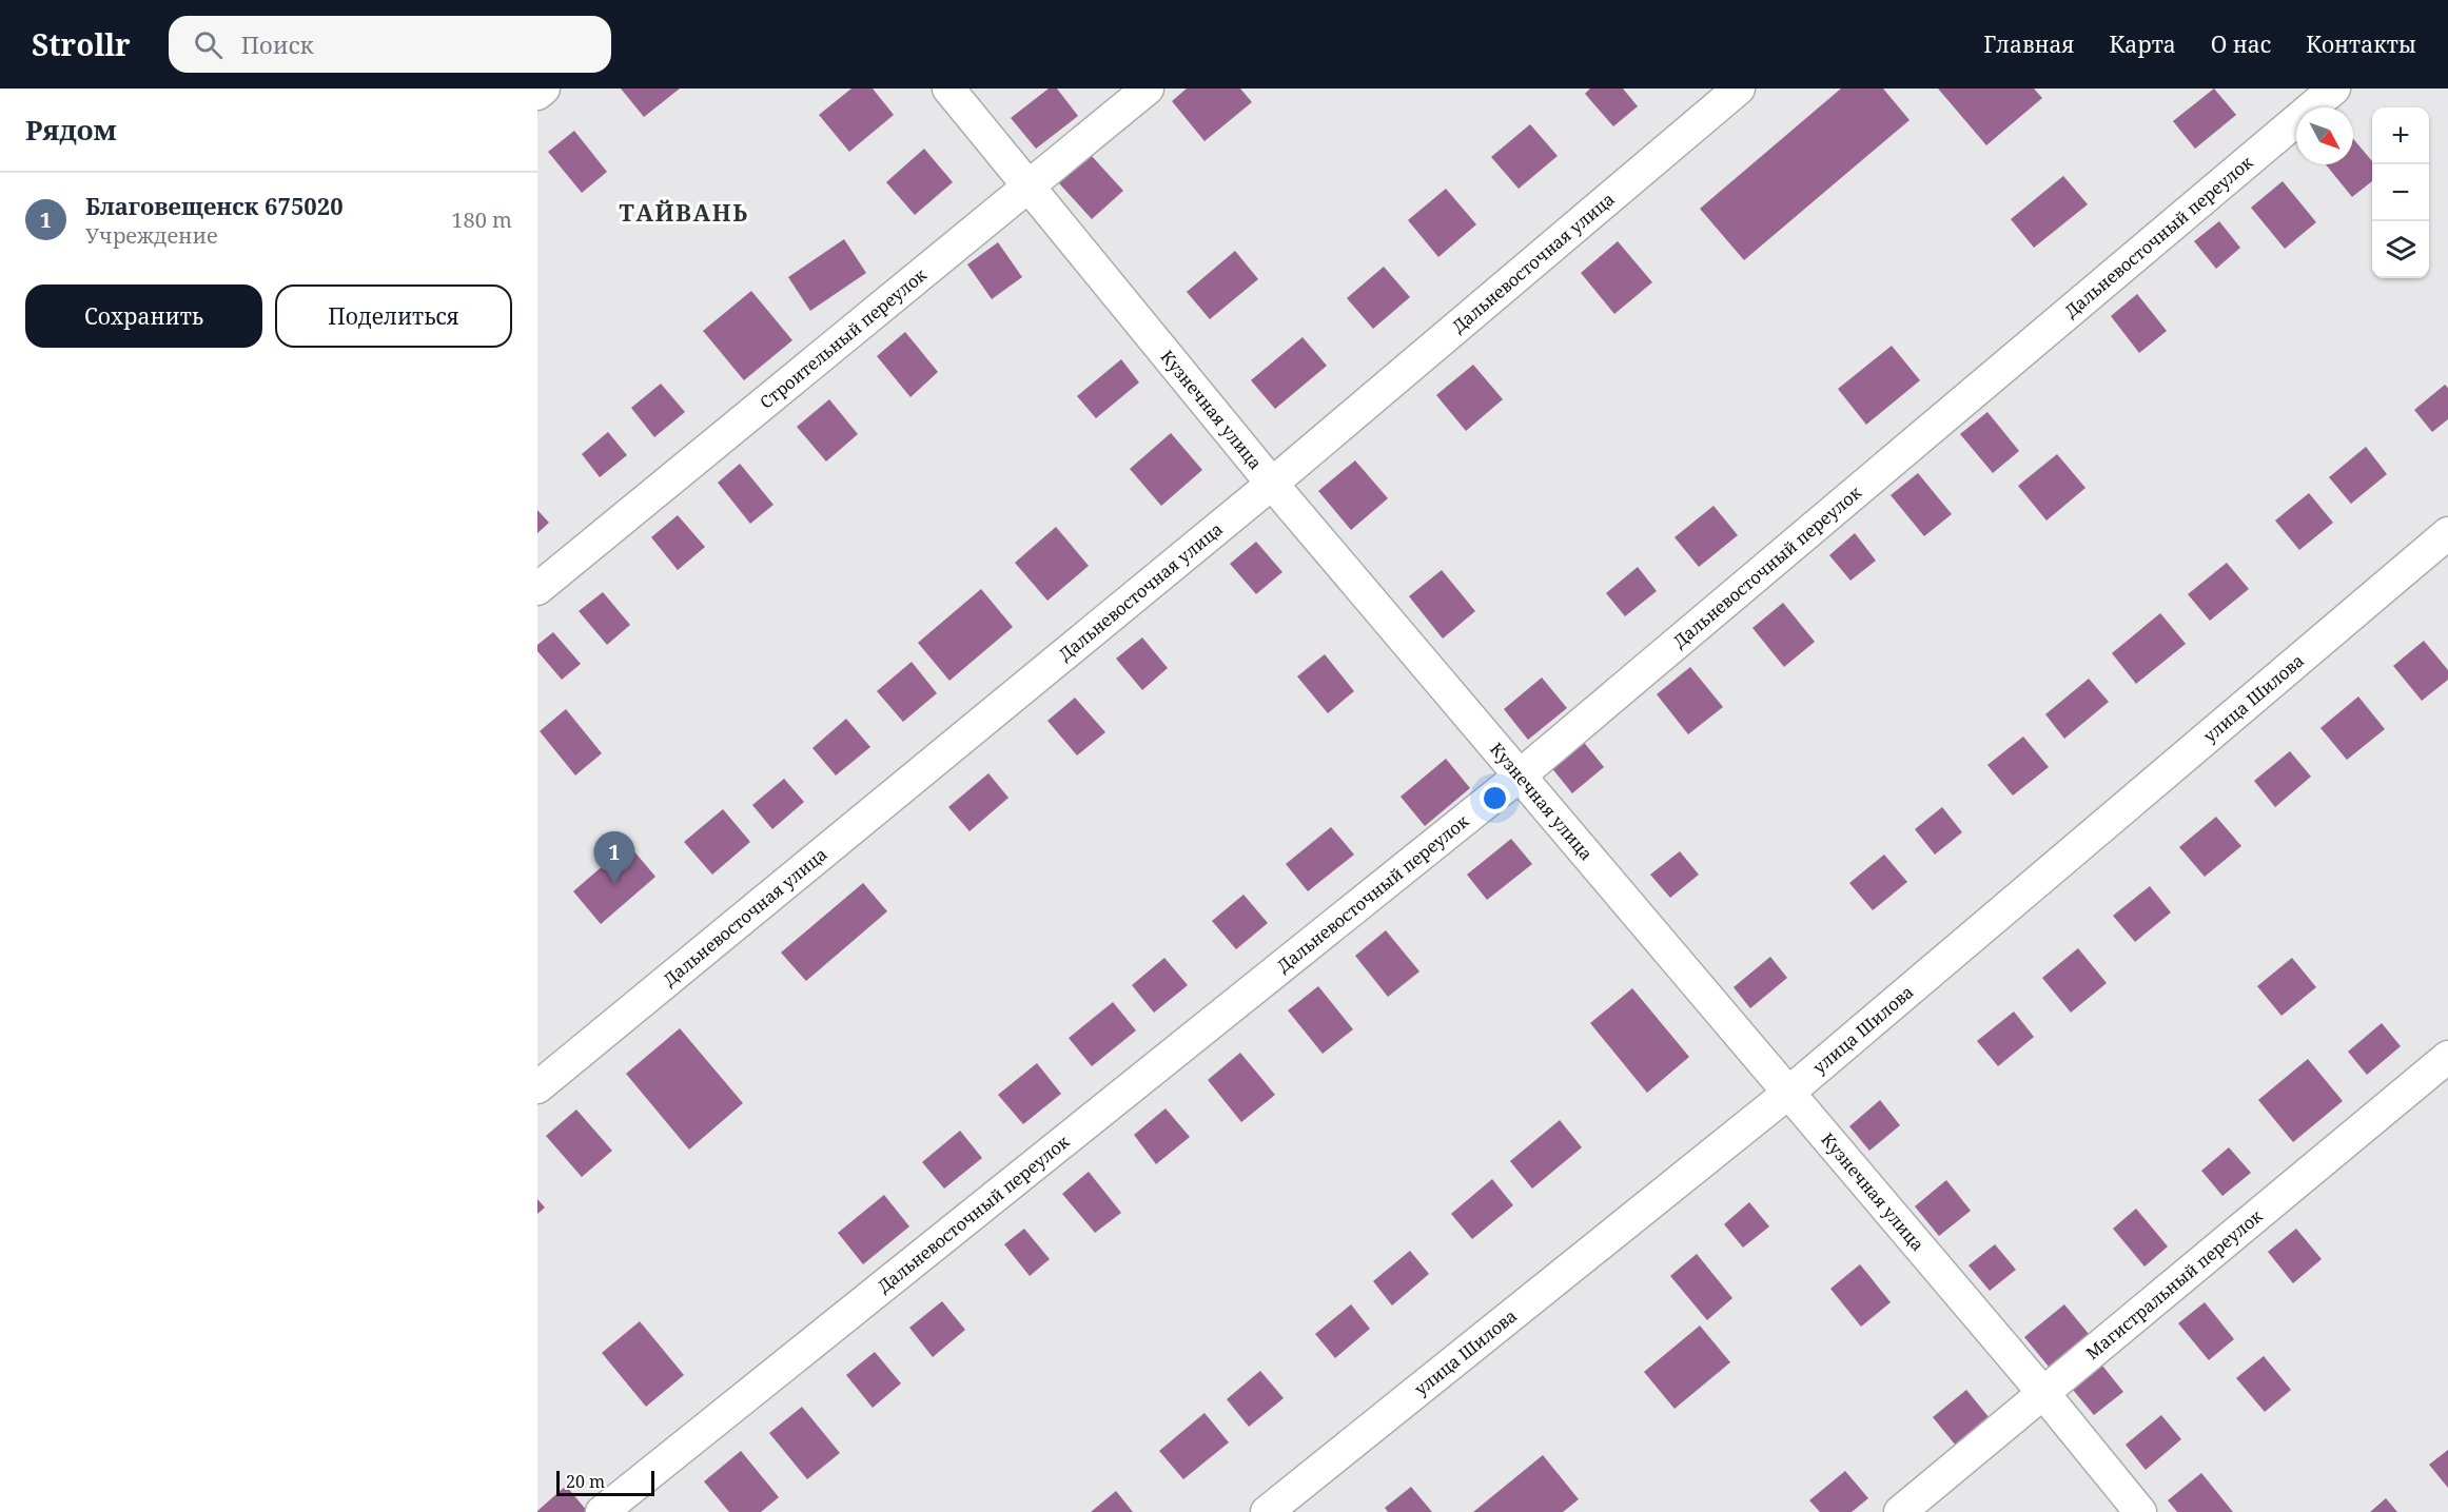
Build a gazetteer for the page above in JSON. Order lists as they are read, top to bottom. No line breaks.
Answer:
{"streets":{"street":["Дальневосточный переулок","Дальневосточная улица","Строительный переулок","Кузнечная улица","улица Шилова","Магистральный переулок"]},"crossings":[["Дальневосточный переулок","Кузнечная улица"],["Дальневосточная улица","Кузнечная улица"],["Строительный переулок","Кузнечная улица"],["Кузнечная улица","улица Шилова"],["Кузнечная улица","Магистральный переулок"]],"districts":["ТАЙВАНЬ"],"scale_bar":"20 m","north":"bottom right","page":{"header":"Strollr","search":"Поиск","nav":["Главная","Карта","О нас","Контакты"],"heading":"Рядом","map_buttons":["+","−"],"list":[{"mark":"1","name":"Благовещенск 675020","note":"Учреждение","value":"180 m"}],"buttons":["Сохранить","Поделиться"],"pins":"1","scale":"20 m"}}
